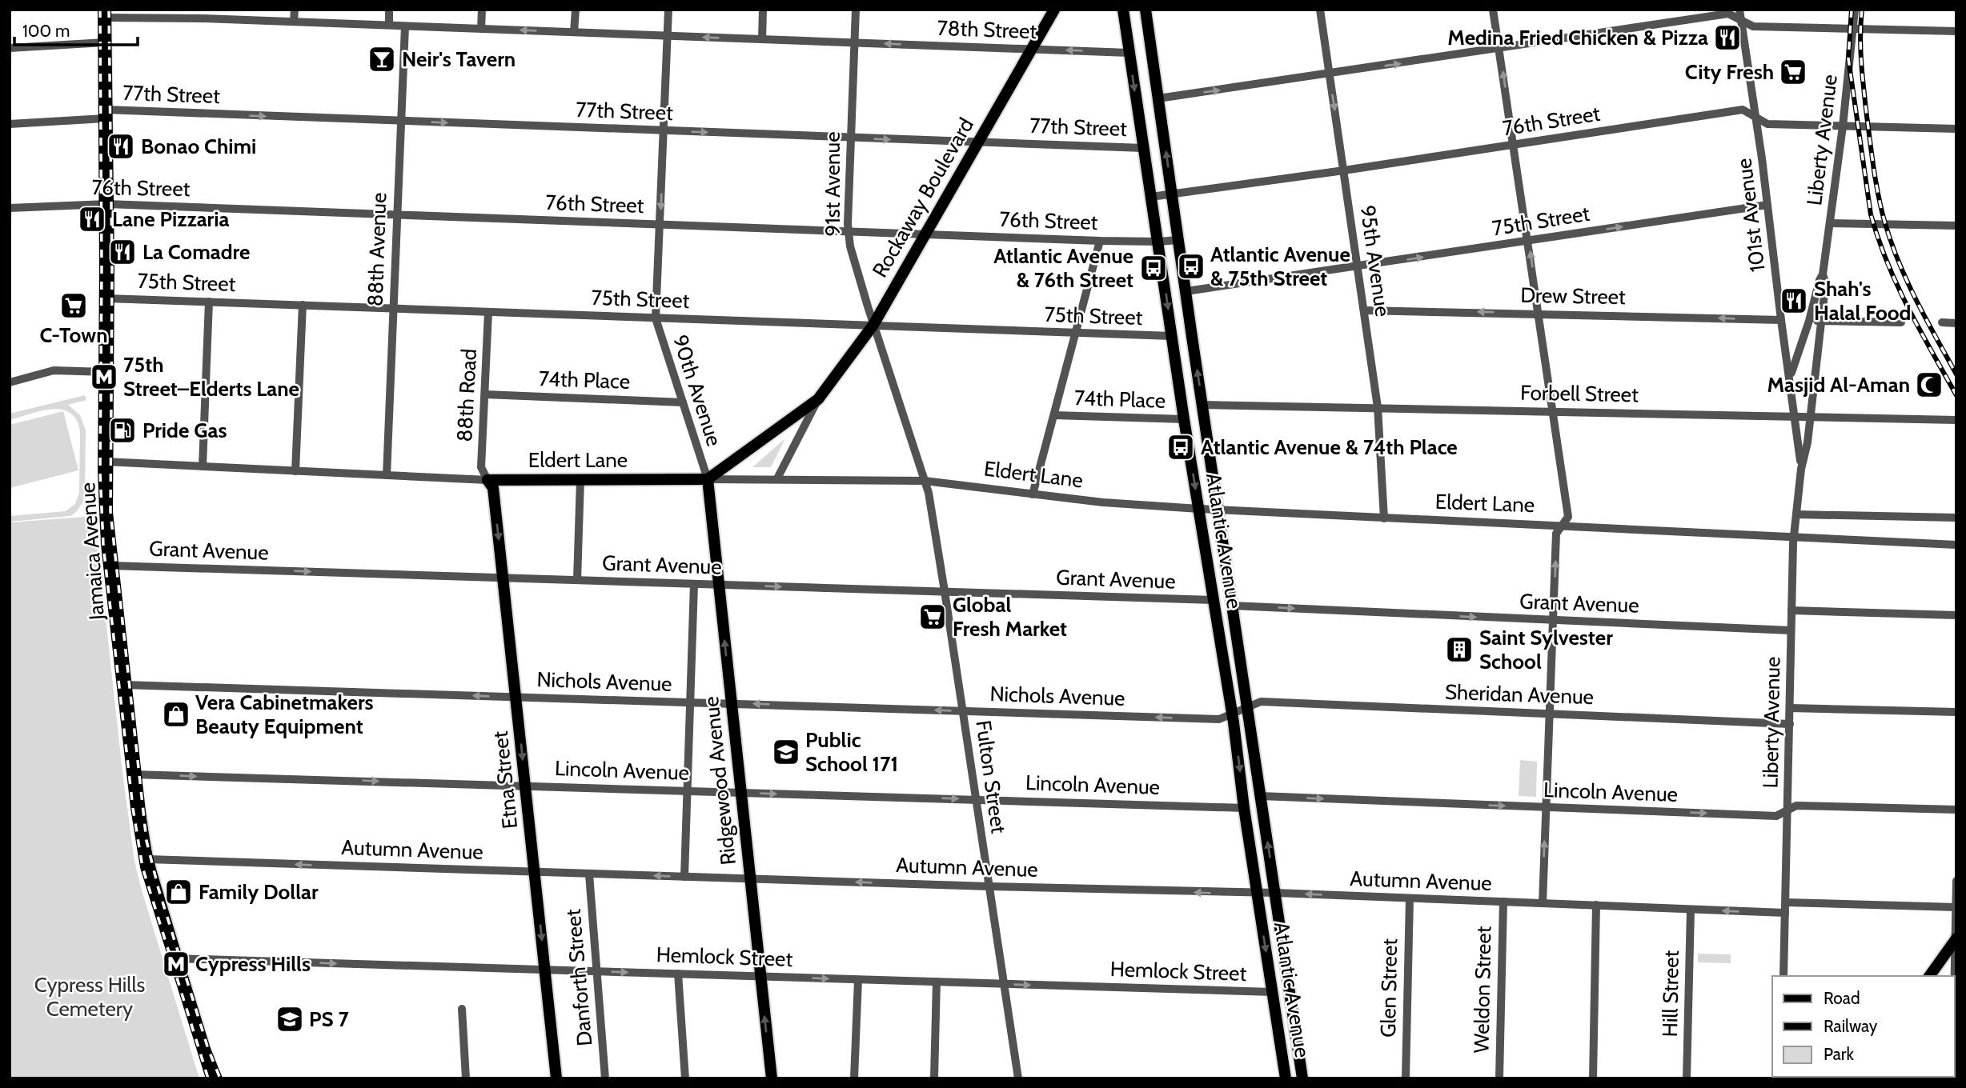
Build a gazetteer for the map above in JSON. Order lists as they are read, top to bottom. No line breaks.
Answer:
{"streets":{"main road":["Rockaway Boulevard","Eldert Lane","Atlantic Avenue","Jamaica Avenue","Etna Street","Ridgewood Avenue"],"street":["78th Street","77th Street","76th Street","Liberty Avenue","91st Avenue","101st Avenue","75th Street","88th Avenue","95th Avenue","Drew Street","74th Place","90th Avenue","Forbell Street","88th Road","Grant Avenue","Nichols Avenue","Sheridan Avenue","Lincoln Avenue","Fulton Street","Autumn Avenue","Hemlock Street","Danforth Street","Glen Street","Weldon Street","Hill Street"]},"crossings":[["78th Street","91st Avenue"],["78th Street","Rockaway Boulevard"],["78th Street","88th Avenue"],["78th Street","90th Avenue"],["78th Street","Atlantic Avenue"],["78th Street","Jamaica Avenue"],["77th Street","91st Avenue"],["77th Street","Rockaway Boulevard"],["77th Street","88th Avenue"],["77th Street","90th Avenue"],["77th Street","Atlantic Avenue"],["77th Street","Jamaica Avenue"],["76th Street","Liberty Avenue"],["76th Street","91st Avenue"],["76th Street","Rockaway Boulevard"],["76th Street","101st Avenue"],["76th Street","88th Avenue"],["76th Street","95th Avenue"],["76th Street","90th Avenue"],["76th Street","Atlantic Avenue"],["76th Street","Jamaica Avenue"],["Liberty Avenue","101st Avenue"],["Liberty Avenue","Forbell Street"],["Liberty Avenue","Eldert Lane"],["Liberty Avenue","Grant Avenue"],["Liberty Avenue","Sheridan Avenue"],["Liberty Avenue","Lincoln Avenue"],["Liberty Avenue","Autumn Avenue"],["91st Avenue","Rockaway Boulevard"],["91st Avenue","75th Street"],["91st Avenue","Eldert Lane"],["91st Avenue","Fulton Street"],["Rockaway Boulevard","75th Street"],["Rockaway Boulevard","90th Avenue"],["Rockaway Boulevard","Eldert Lane"],["Rockaway Boulevard","Ridgewood Avenue"],["101st Avenue","75th Street"],["101st Avenue","Drew Street"],["101st Avenue","Forbell Street"],["75th Street","88th Avenue"],["75th Street","95th Avenue"],["75th Street","90th Avenue"],["75th Street","88th Road"],["75th Street","Atlantic Avenue"],["75th Street","Jamaica Avenue"],["88th Avenue","Eldert Lane"],["95th Avenue","Drew Street"],["95th Avenue","Forbell Street"],["95th Avenue","Eldert Lane"],["74th Place","90th Avenue"],["74th Place","88th Road"],["74th Place","Atlantic Avenue"],["90th Avenue","Eldert Lane"],["90th Avenue","Ridgewood Avenue"],["Forbell Street","Atlantic Avenue"],["88th Road","Eldert Lane"],["88th Road","Etna Street"],["Eldert Lane","Atlantic Avenue"],["Eldert Lane","Jamaica Avenue"],["Eldert Lane","Fulton Street"],["Eldert Lane","Etna Street"],["Eldert Lane","Ridgewood Avenue"],["Atlantic Avenue","Grant Avenue"],["Atlantic Avenue","Nichols Avenue"],["Atlantic Avenue","Sheridan Avenue"],["Atlantic Avenue","Lincoln Avenue"],["Atlantic Avenue","Autumn Avenue"],["Atlantic Avenue","Hemlock Street"],["Grant Avenue","Jamaica Avenue"],["Grant Avenue","Fulton Street"],["Grant Avenue","Etna Street"],["Grant Avenue","Ridgewood Avenue"],["Jamaica Avenue","Nichols Avenue"],["Jamaica Avenue","Lincoln Avenue"],["Jamaica Avenue","Autumn Avenue"],["Jamaica Avenue","Hemlock Street"],["Nichols Avenue","Sheridan Avenue"],["Nichols Avenue","Fulton Street"],["Nichols Avenue","Etna Street"],["Nichols Avenue","Ridgewood Avenue"],["Lincoln Avenue","Fulton Street"],["Lincoln Avenue","Etna Street"],["Lincoln Avenue","Ridgewood Avenue"],["Fulton Street","Autumn Avenue"],["Fulton Street","Hemlock Street"],["Etna Street","Autumn Avenue"],["Etna Street","Hemlock Street"],["Ridgewood Avenue","Autumn Avenue"],["Ridgewood Avenue","Hemlock Street"],["Autumn Avenue","Danforth Street"],["Autumn Avenue","Glen Street"],["Autumn Avenue","Weldon Street"],["Autumn Avenue","Hill Street"],["Hemlock Street","Danforth Street"]],"one_way":["78th Street","77th Street","Drew Street","Grant Avenue","Nichols Avenue","Lincoln Avenue","Etna Street","Ridgewood Avenue","Autumn Avenue","Hemlock Street"],"parks":["Cypress Hills Cemetery"],"places":{"restaurant":["Medina Fried Chicken & Pizza","Bonao Chimi","Lane Pizzaria","La Comadre","Shah's Halal Food"],"bar":["Neir's Tavern"],"supermarket":["City Fresh","C-Town","Global Fresh Market"],"bus stop":["Atlantic Avenue & 75th Street","Atlantic Avenue & 76th Street","Atlantic Avenue & 74th Place"],"metro station":["75th Street–Elderts Lane","Cypress Hills"],"mosque":["Masjid Al-Aman"],"fuel station":["Pride Gas"],"building":["Saint Sylvester School"],"shop":["Vera Cabinetmakers Beauty Equipment","Family Dollar"],"school or university":["Public School 171","PS 7"]},"legend":["Road","Railway","Park"],"scale_bar":"100 m"}
